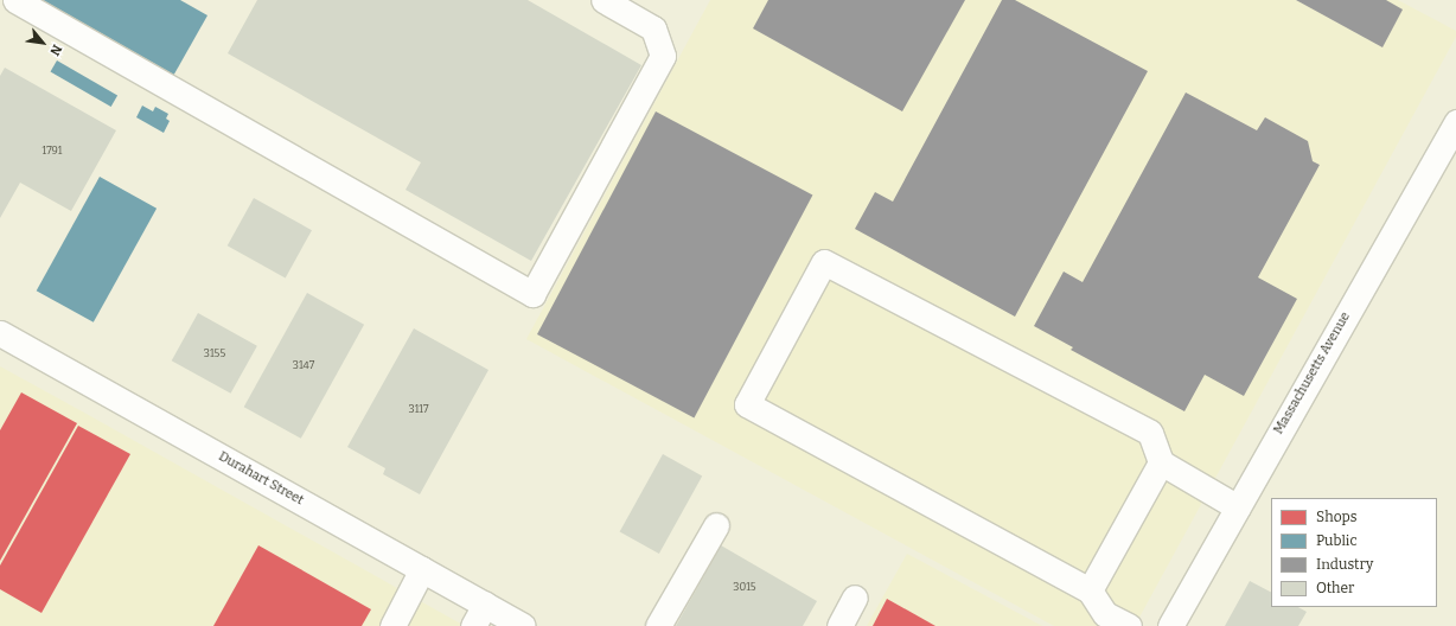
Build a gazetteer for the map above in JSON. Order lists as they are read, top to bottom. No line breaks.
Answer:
{"streets":{"street":["Massachusetts Avenue","Durahart Street"]},"house_numbers":["1791","3155","3147","3117","3015"],"legend":["Shops","Public","Industry","Other"],"north":"bottom right"}
